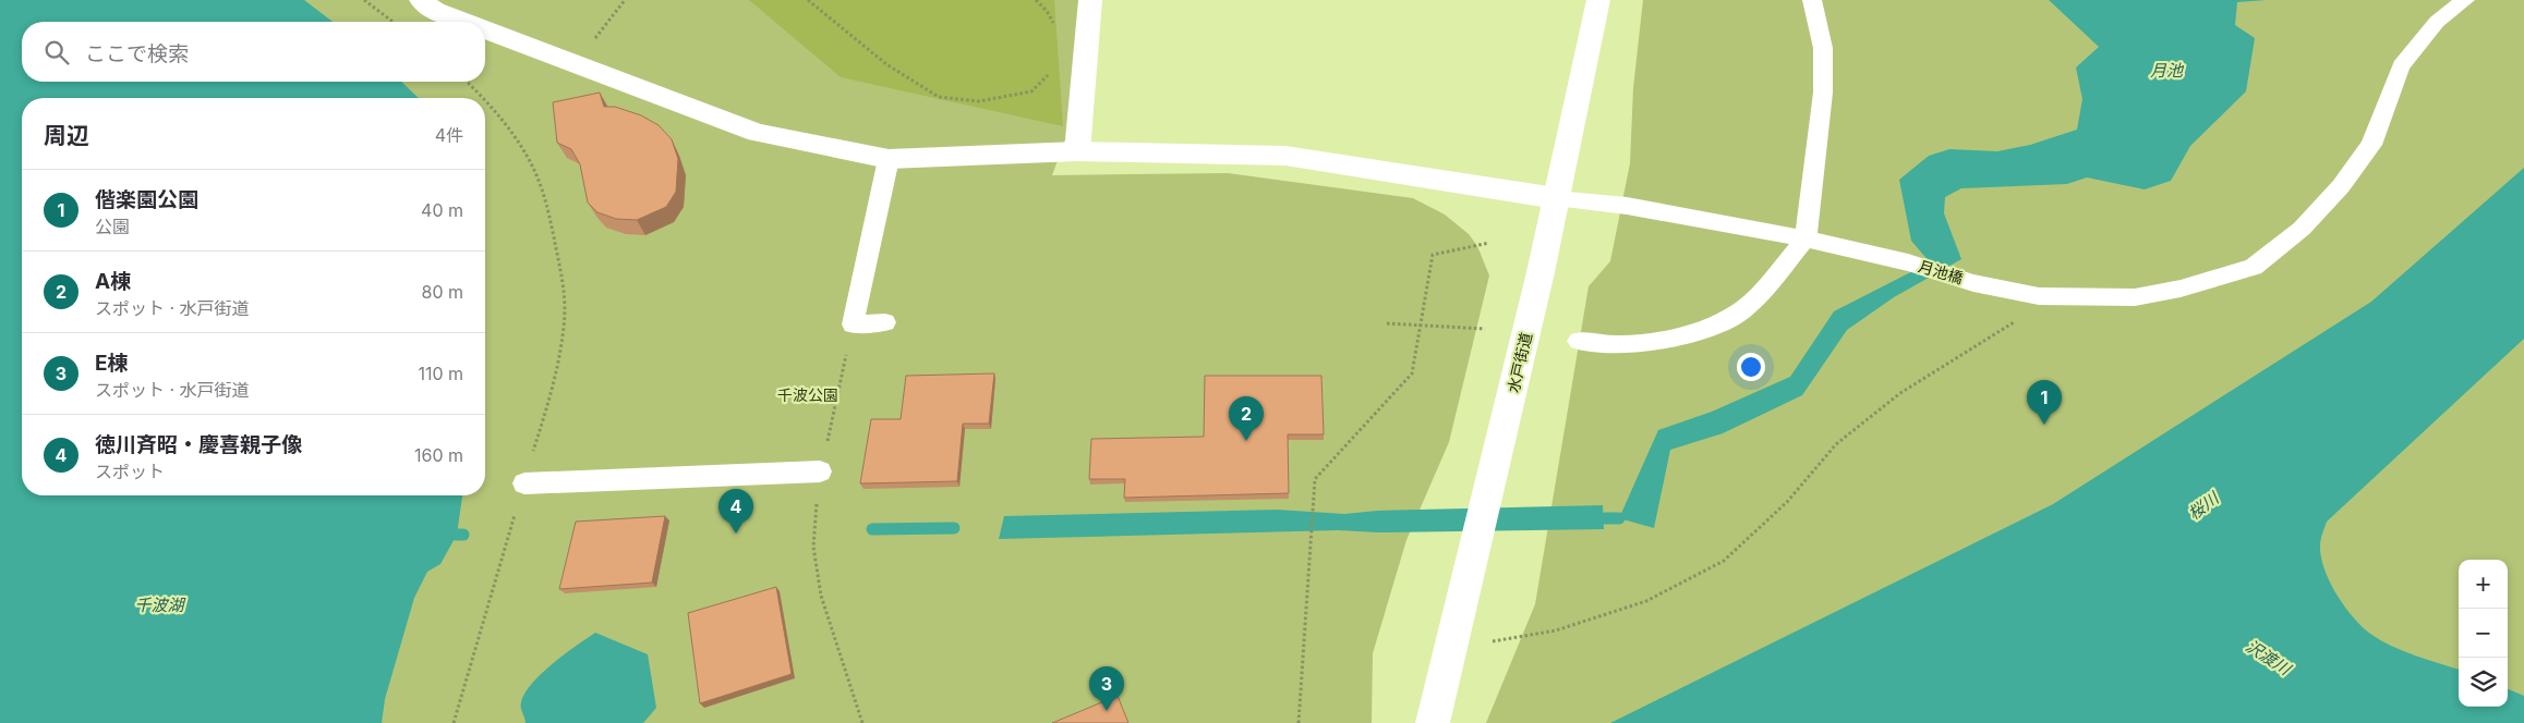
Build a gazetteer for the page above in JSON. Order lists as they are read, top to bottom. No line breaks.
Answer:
{"streets":{"street":["水戸街道"],"lane":["月池橋"]},"crossings":[["月池橋","水戸街道"]],"water":["月池","桜川","千波湖","沢渡川"],"parks":["千波公園"],"page":{"search":"ここで検索","heading":["周辺","4件"],"list":[{"mark":"1","name":"偕楽園公園","note":"公園","value":"40 m"},{"mark":"2","name":"A棟","note":"スポット · 水戸街道","value":"80 m"},{"mark":"3","name":"E棟","note":"スポット · 水戸街道","value":"110 m"},{"mark":"4","name":"徳川斉昭・慶喜親子像","note":"スポット","value":"160 m"}],"pins":["1","2","4","3"],"map_buttons":["+","−"]}}
